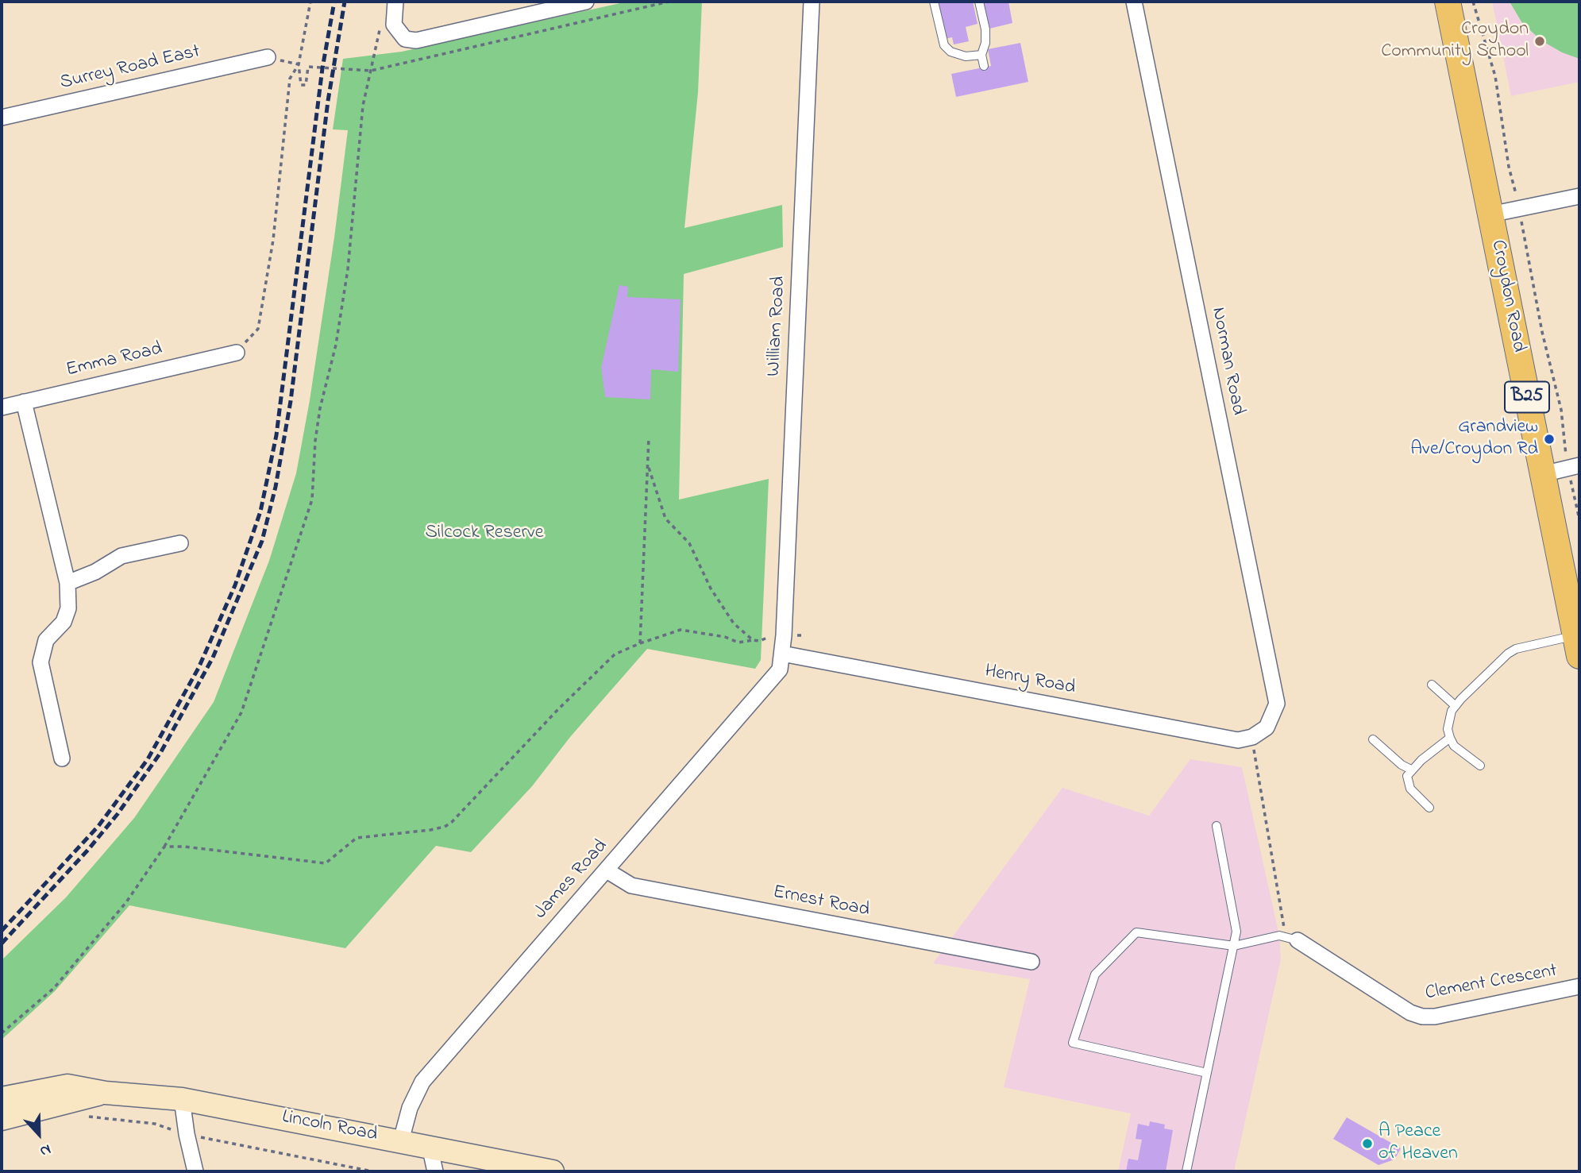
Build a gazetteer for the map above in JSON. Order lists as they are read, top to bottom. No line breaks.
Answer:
{"streets":{"main road":["Croydon Road","B25","Lincoln Road"],"street":["Surrey Road East","William Road","Emma Road","Norman Road","Henry Road","James Road","Ernest Road","Clement Crescent"]},"crossings":[["William Road","Henry Road"],["William Road","James Road"],["Norman Road","Henry Road"],["Henry Road","James Road"],["James Road","Ernest Road"],["James Road","Lincoln Road"]],"parks":["Silcock Reserve"],"places":["Croydon Community School","Grandview Ave/Croydon Rd","A Peace of Heaven"],"north":"bottom"}
